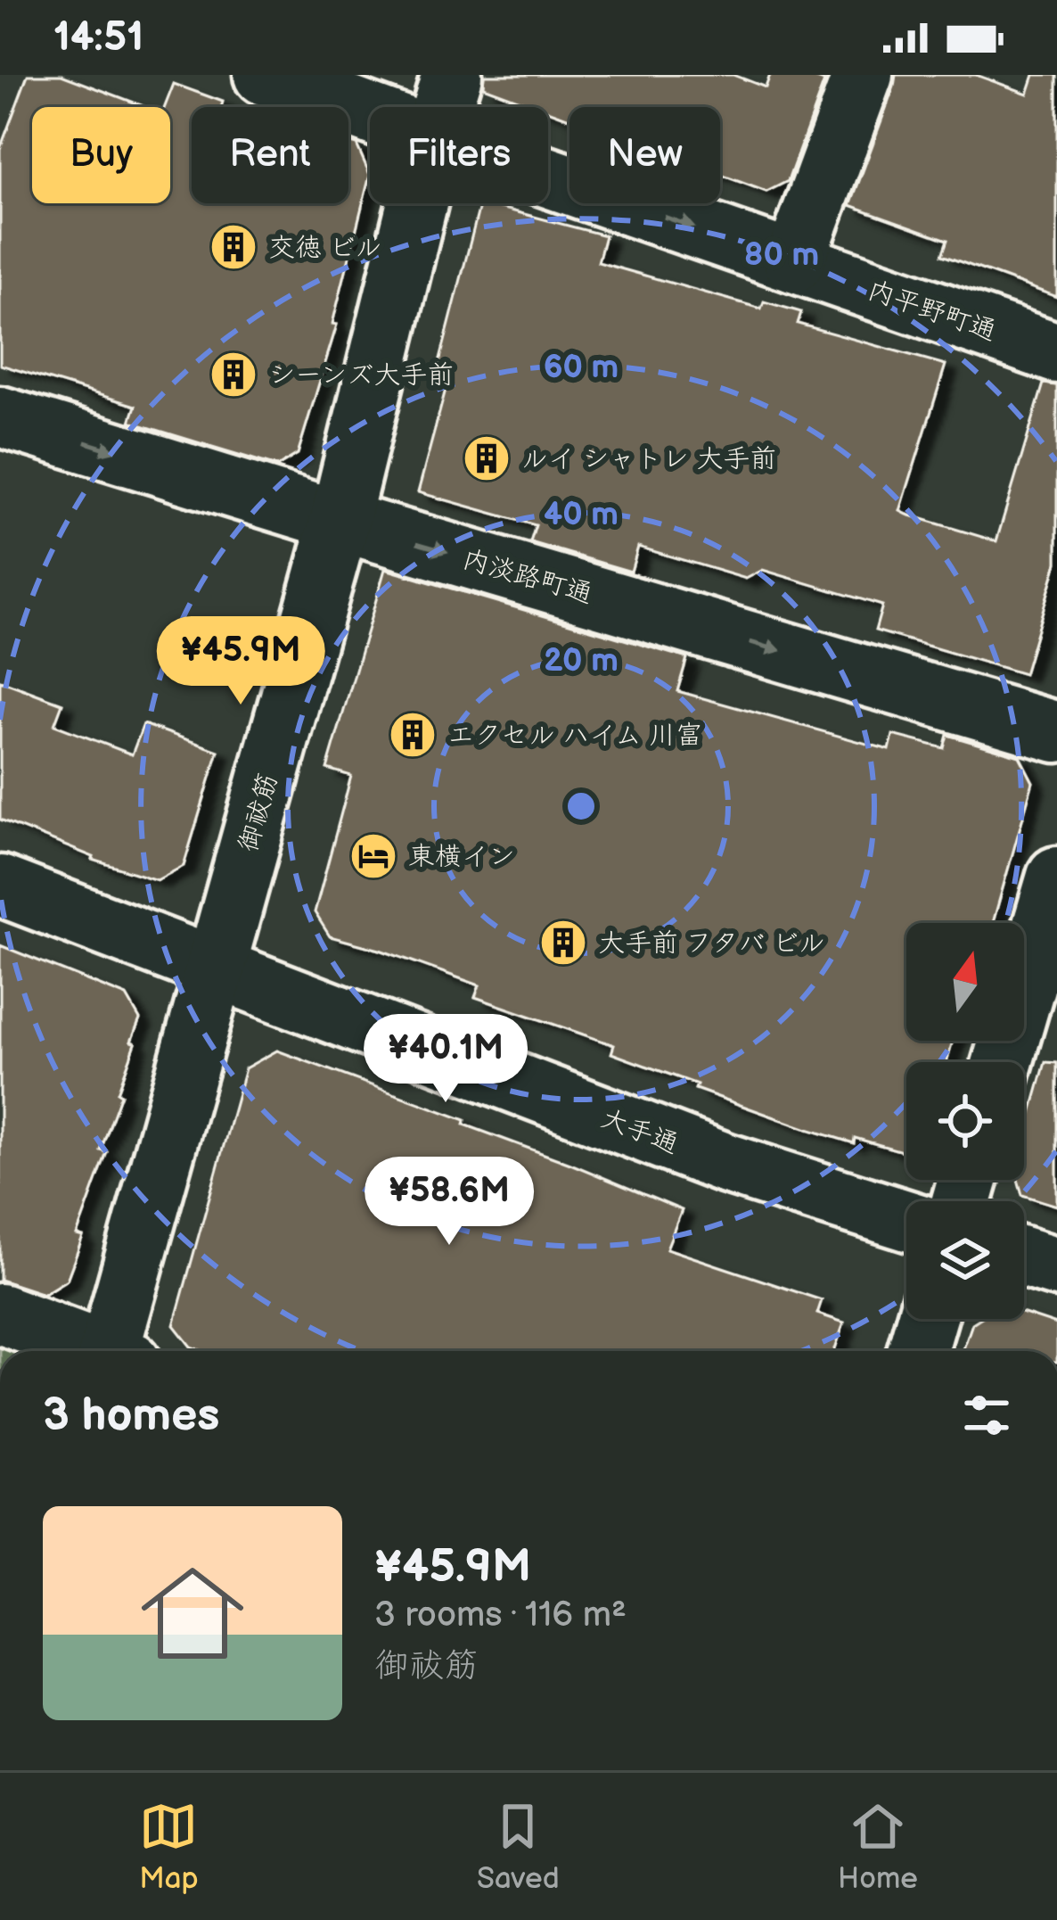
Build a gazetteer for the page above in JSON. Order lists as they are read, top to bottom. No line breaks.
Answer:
{"streets":{"street":["内平野町通","内淡路町通","御祓筋","大手通"]},"crossings":[["内淡路町通","御祓筋"],["御祓筋","大手通"]],"one_way":["内平野町通","内淡路町通"],"places":{"building":["交徳 ビル","シーンズ大手前","ルイ シャトレ 大手前","エクセル ハイム 川富","大手前 フタバ ビル"],"hotel":["東横イン"]},"north":"top","page":{"status":"14:51","chip":["Buy","Rent","Filters","New"],"price":["¥45.9M","¥40.1M","¥58.6M"],"heading":"3 homes","list":[{"name":"¥45.9M","note":"3 rooms · 116 m² · 御祓筋"}],"tabs":["Map","Saved","Home"]},"rings":["80 m","60 m","40 m","20 m"]}
